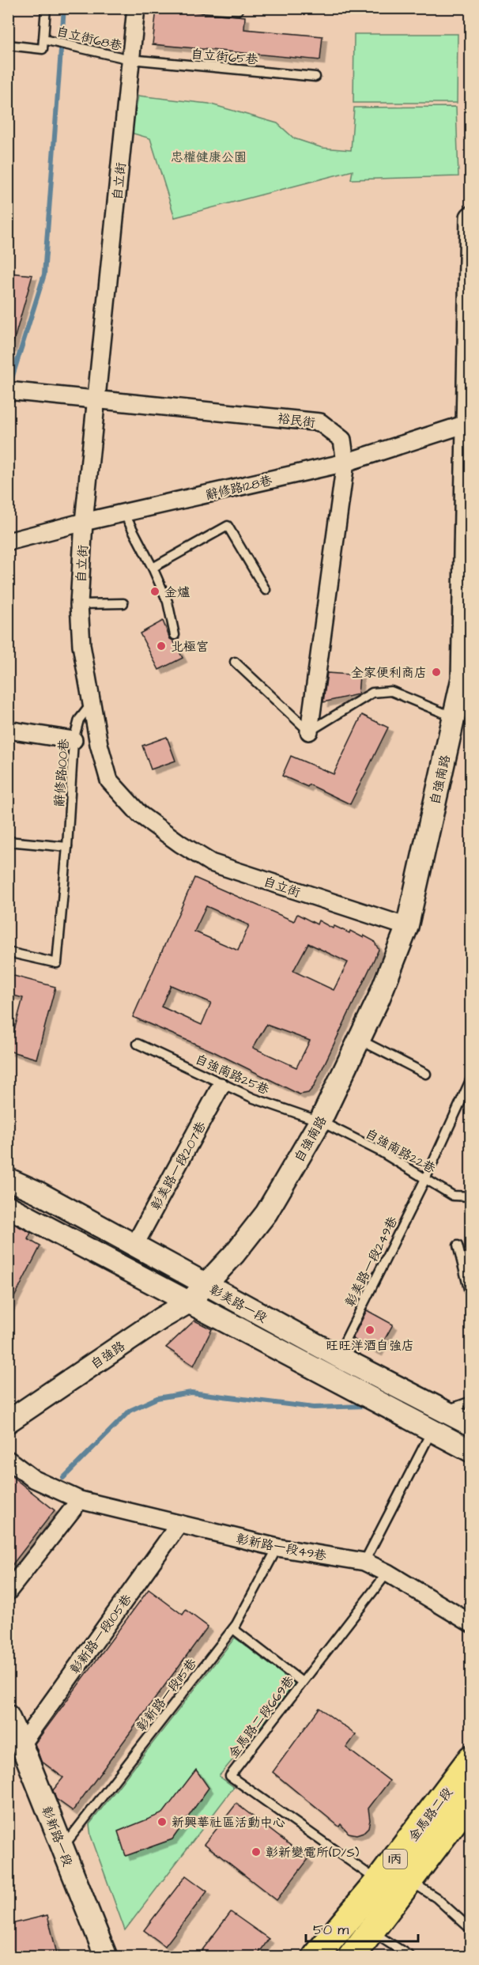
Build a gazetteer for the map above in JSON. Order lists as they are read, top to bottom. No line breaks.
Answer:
{"streets":{"main road":["金馬路二段","1丙"],"street":["自立街","裕民街","辭修路128巷","自強南路","彰美路一段207巷","彰美路一段","自強路","彰新路一段49巷","彰新路一段105巷","彰新路一段"],"lane":["自立街68巷","自立街65巷","辭修路100巷","自強南路25巷","自強南路22巷","彰美路一段249巷","彰新路一段115巷","金馬路二段669巷"]},"crossings":[["自立街68巷","自立街65巷"],["自立街68巷","自立街"],["自立街65巷","自立街"],["自立街","裕民街"],["自立街","辭修路128巷"],["自立街","辭修路100巷"],["自立街","自強南路"],["裕民街","辭修路128巷"],["辭修路128巷","自強南路"],["自強南路","自強南路25巷"],["自強南路","自強南路22巷"],["自強南路","彰美路一段"],["自強南路","自強路"],["自強南路25巷","自強南路22巷"],["自強南路22巷","彰美路一段249巷"],["彰美路一段207巷","彰美路一段"],["彰美路一段249巷","彰美路一段"],["彰美路一段","自強路"],["彰新路一段49巷","彰新路一段105巷"],["彰新路一段49巷","彰新路一段115巷"],["彰新路一段49巷","金馬路二段669巷"],["彰新路一段105巷","彰新路一段"],["彰新路一段115巷","彰新路一段"],["金馬路二段669巷","金馬路二段"]],"parks":["忠權健康公園"],"places":["金爐","北極宮","全家便利商店","旺旺洋酒自強店","新興華社區活動中心","彰新變電所(D/S)"],"scale_bar":"50 m"}
